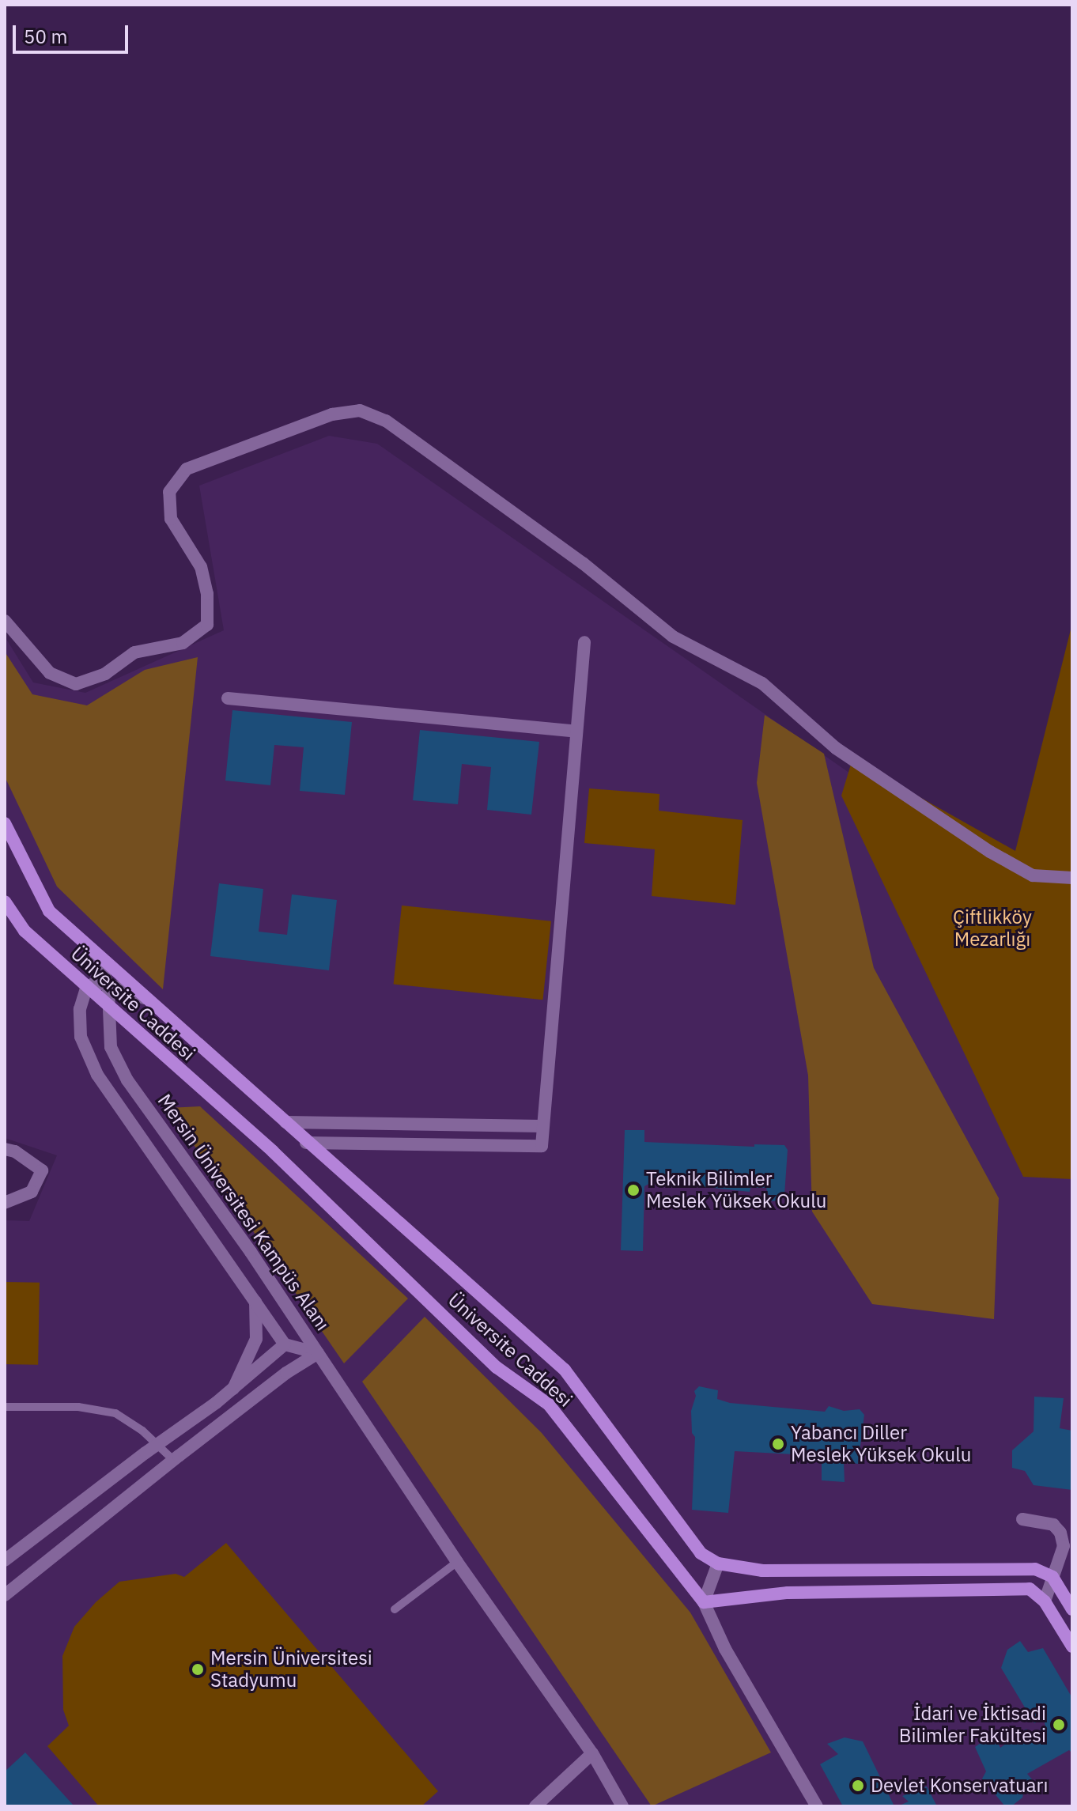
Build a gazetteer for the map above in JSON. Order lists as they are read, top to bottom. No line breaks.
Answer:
{"streets":{"main road":["Üniversite Caddesi"],"street":["Mersin Üniversitesi Kampüs Alanı"]},"crossings":[["Üniversite Caddesi","Mersin Üniversitesi Kampüs Alanı"]],"parks":["Çiftlikköy Mezarlığı"],"places":["Teknik Bilimler Meslek Yüksek Okulu","Yabancı Diller Meslek Yüksek Okulu","Mersin Üniversitesi Stadyumu","İdari ve İktisadi Bilimler Fakültesi","Devlet Konservatuarı"],"scale_bar":"50 m"}
